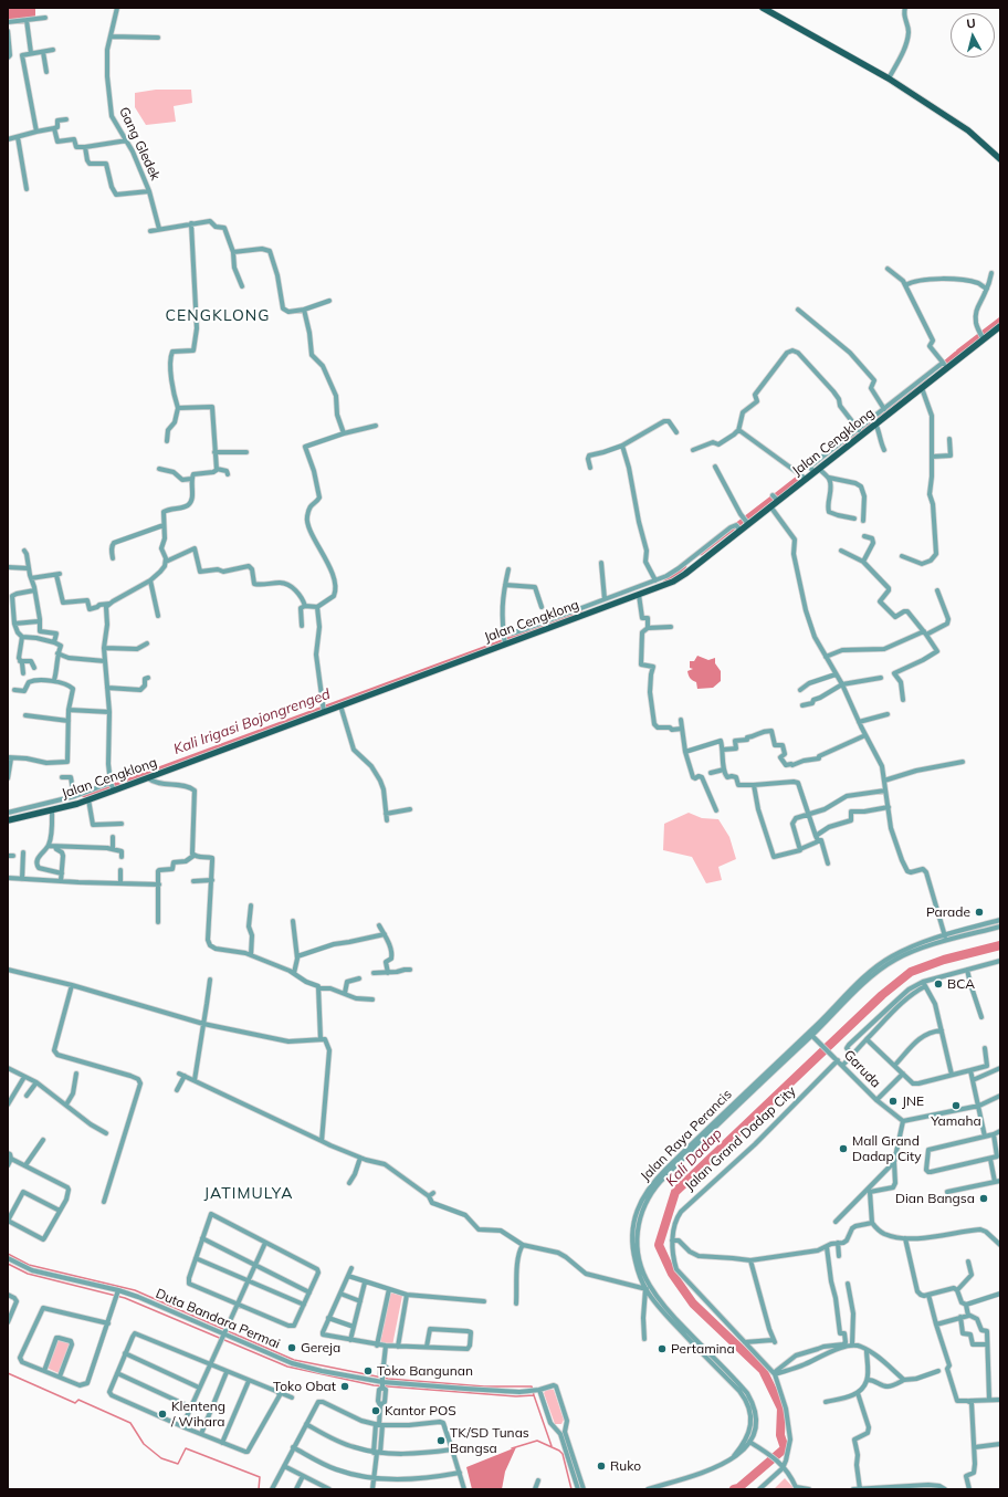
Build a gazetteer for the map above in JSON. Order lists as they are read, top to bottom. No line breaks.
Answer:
{"streets":{"main road":["Jalan Cengklong"],"street":["Gang Gledek","Garuda","Jalan Raya Perancis","Jalan Grand Dadap City","Duta Bandara Permai"]},"crossings":[["Garuda","Jalan Raya Perancis"],["Garuda","Jalan Grand Dadap City"]],"districts":["CENGKLONG","JATIMULYA"],"water":["Kali Irigasi Bojongrenged","Kali Dadap"],"places":["Parade","BCA","JNE","Yamaha","Mall Grand Dadap City","Dian Bangsa","Gereja","Pertamina","Toko Bangunan","Toko Obat","Kantor POS","Klenteng / Wihara","TK/SD Tunas Bangsa","Ruko"],"north":"top"}
